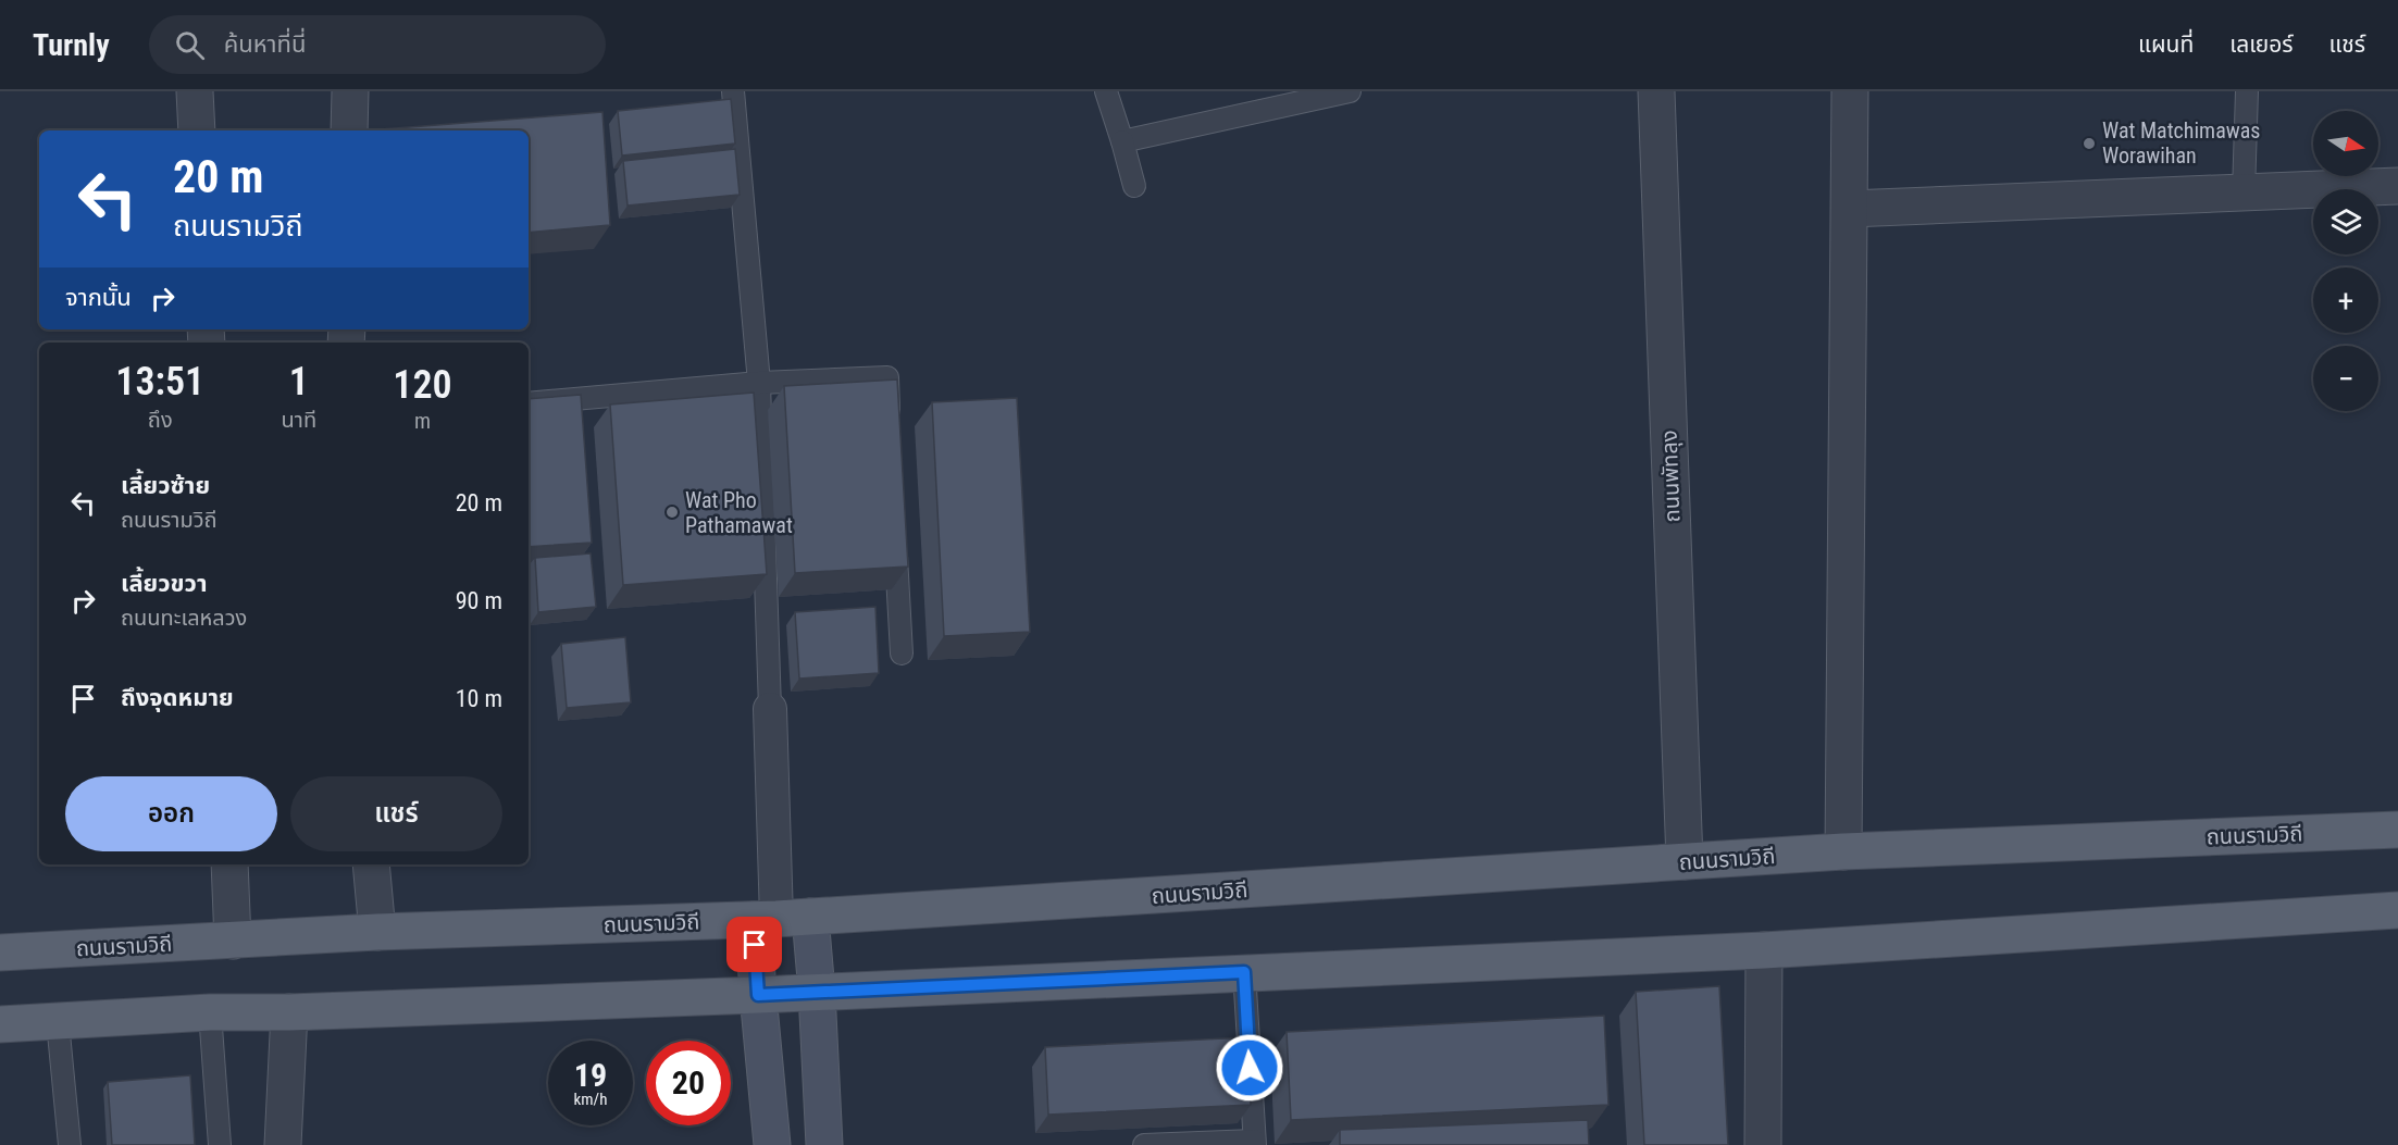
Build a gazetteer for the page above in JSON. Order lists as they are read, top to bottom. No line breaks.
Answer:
{"streets":{"main road":["ถนนรามวิถี"],"street":["ถนนพัทลุง"]},"crossings":[["ถนนพัทลุง","ถนนรามวิถี"]],"places":["Wat Matchimawas Worawihan","Wat Pho Pathamawat"],"north":"right","page":{"header":"Turnly","search":"ค้นหาที่นี่","nav":["แผนที่","เลเยอร์","แชร์"],"map_buttons":["+","−"],"turn":["20 m","ถนนรามวิถี"],"then":"จากนั้น","eta":["13:51","ถึง","1","นาที","120","m"],"list":[{"name":"เลี้ยวซ้าย","note":"ถนนรามวิถี","value":"20 m"},{"name":"เลี้ยวขวา","note":"ถนนทะเลหลวง","value":"90 m"},{"name":"ถึงจุดหมาย","value":"10 m"}],"buttons":["ออก","แชร์"],"speed":"19 km/h","limit":"20"}}
